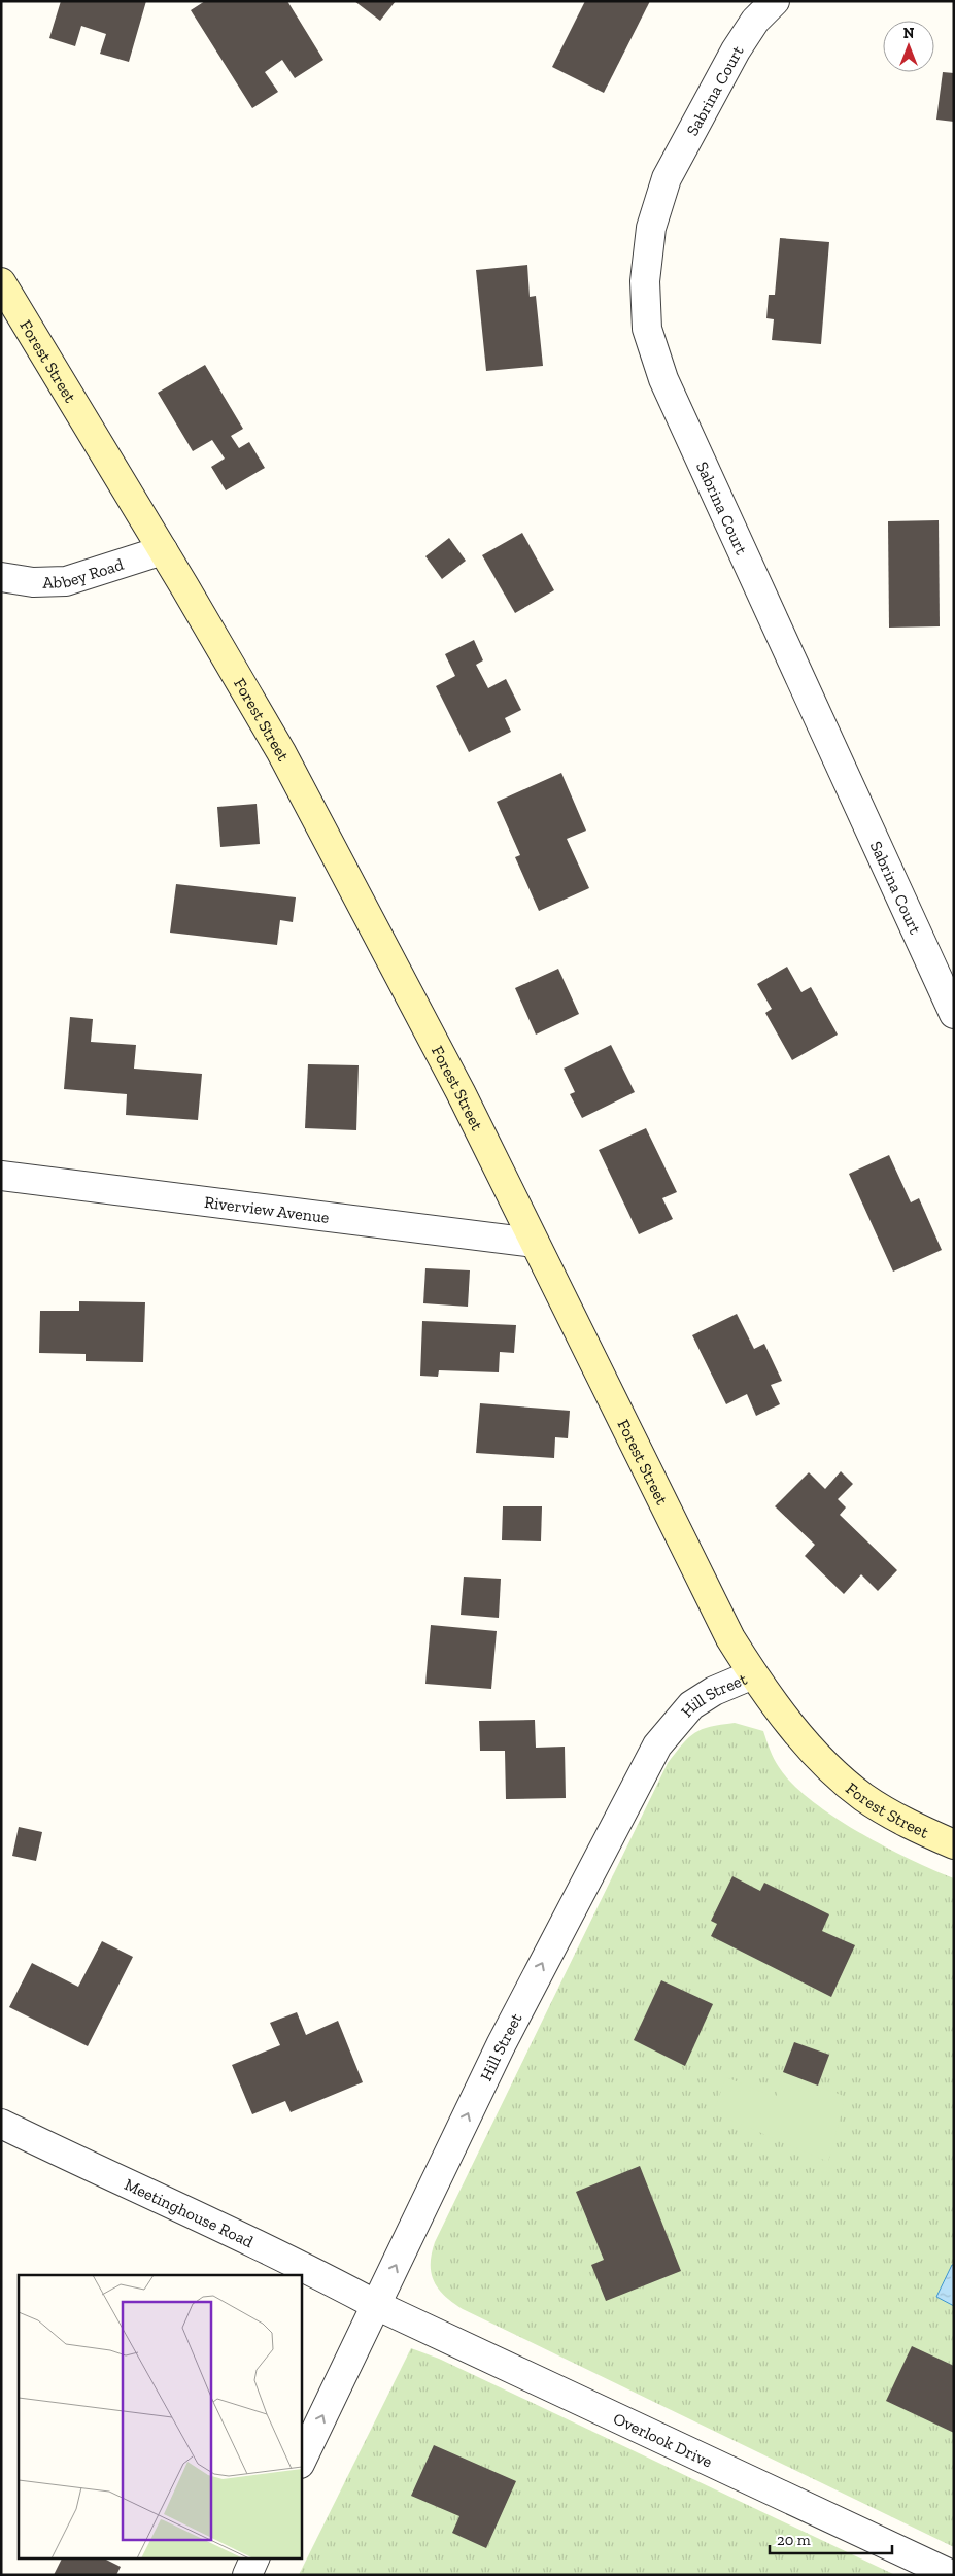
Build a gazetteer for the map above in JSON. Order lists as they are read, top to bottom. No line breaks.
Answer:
{"streets":{"street":["Sabrina Court","Forest Street","Abbey Road","Riverview Avenue","Hill Street","Meetinghouse Road","Overlook Drive"]},"crossings":[["Forest Street","Abbey Road"],["Forest Street","Riverview Avenue"],["Forest Street","Hill Street"],["Hill Street","Meetinghouse Road"],["Hill Street","Overlook Drive"],["Meetinghouse Road","Overlook Drive"]],"one_way":["Hill Street"],"scale_bar":"20 m","north":"top"}
